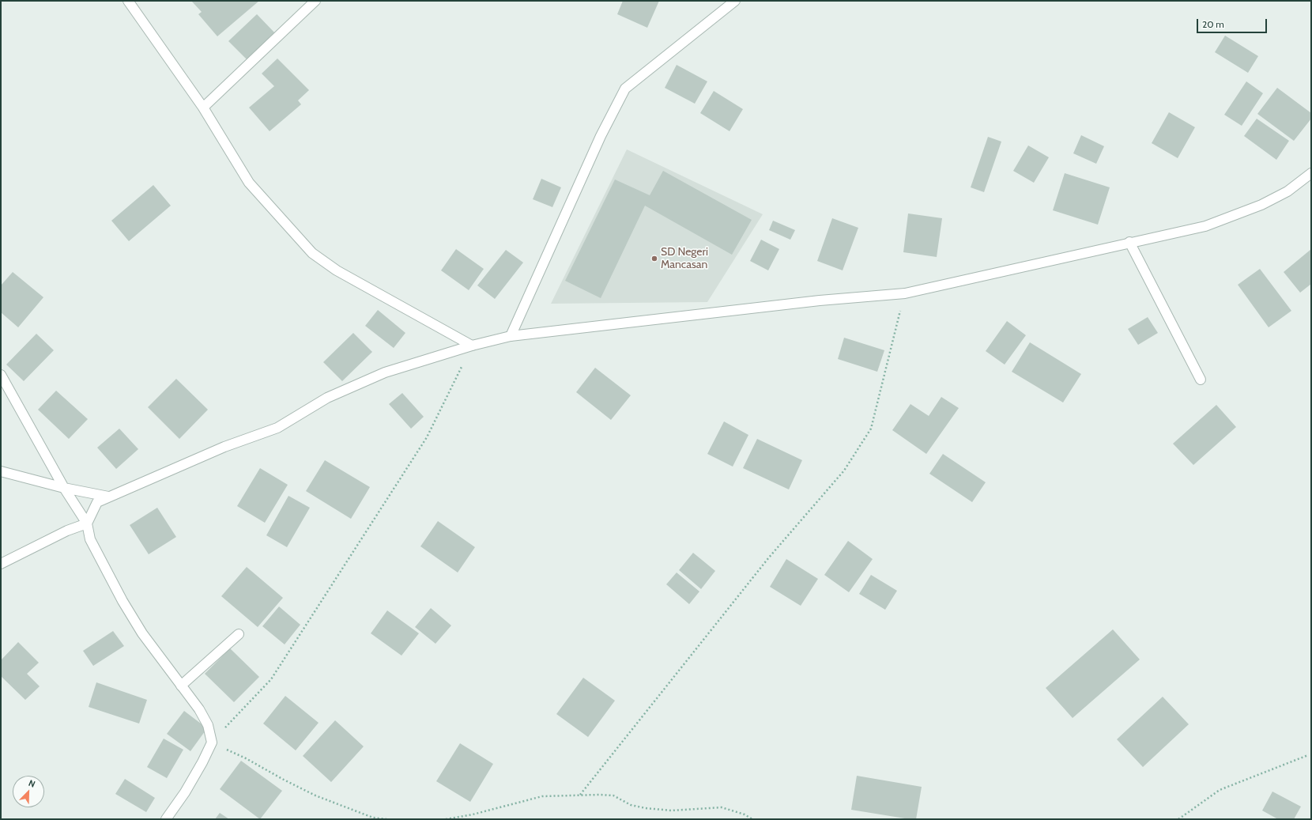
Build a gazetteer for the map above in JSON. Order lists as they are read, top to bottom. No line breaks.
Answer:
{"places":["SD Negeri Mancasan"],"scale_bar":"20 m","north":"top right"}
